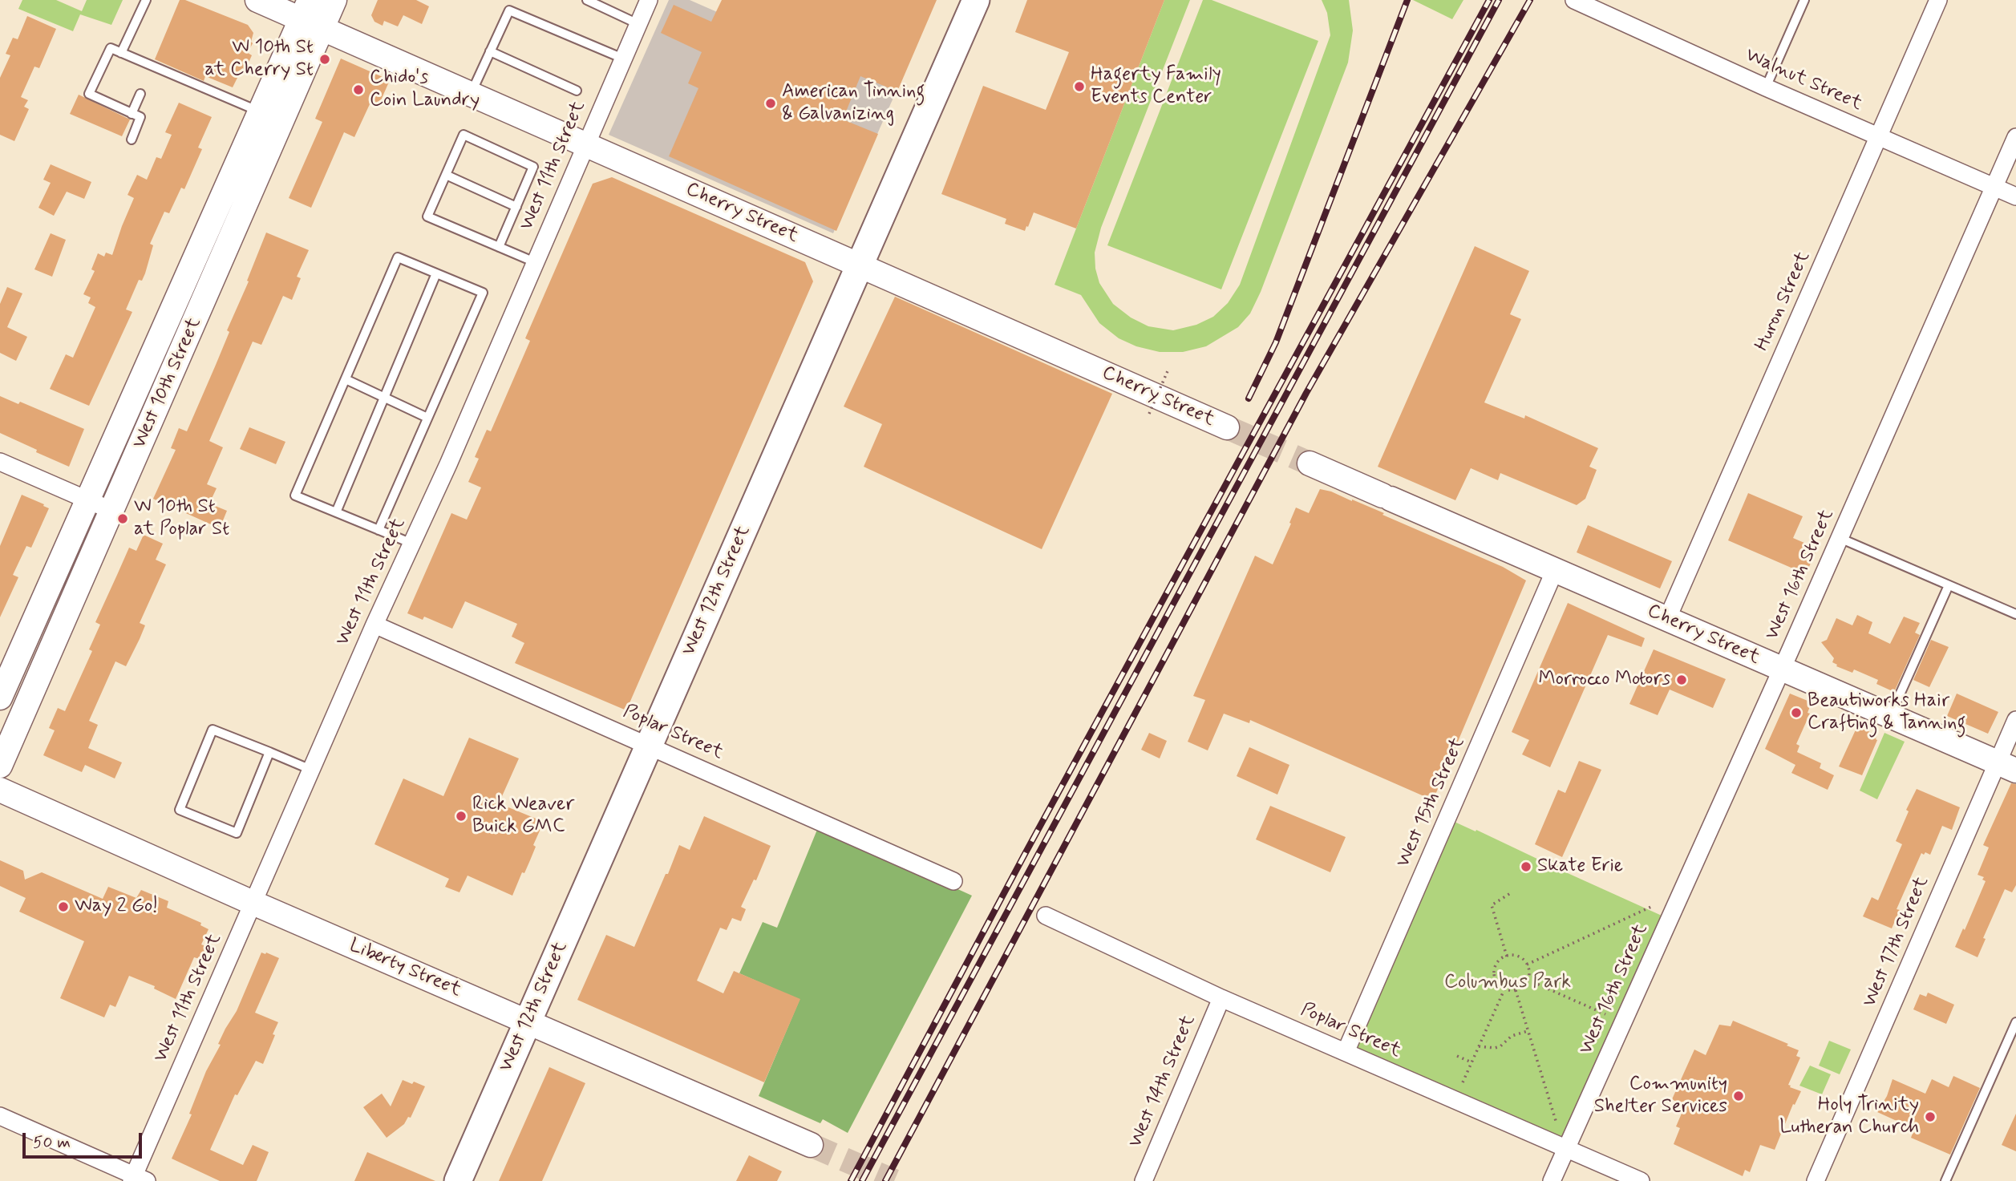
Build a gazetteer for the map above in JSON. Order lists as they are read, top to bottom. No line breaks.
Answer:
{"streets":{"main road":["West 12th Street"],"street":["Walnut Street","West 11th Street","Cherry Street","Huron Street","West 10th Street","West 16th Street","Poplar Street","West 15th Street","West 17th Street","Liberty Street","West 14th Street"]},"crossings":[["Walnut Street","Huron Street"],["Walnut Street","West 16th Street"],["West 11th Street","Cherry Street"],["West 11th Street","Poplar Street"],["West 11th Street","Liberty Street"],["Cherry Street","Huron Street"],["Cherry Street","West 10th Street"],["Cherry Street","West 16th Street"],["Cherry Street","West 12th Street"],["Cherry Street","West 15th Street"],["Cherry Street","West 17th Street"],["West 16th Street","Poplar Street"],["West 12th Street","Poplar Street"],["West 12th Street","Liberty Street"],["Poplar Street","West 15th Street"],["Poplar Street","West 14th Street"]],"parks":["Columbus Park"],"places":["W 10th St at Cherry St","Hagerty Family Events Center","Chido's Coin Laundry","American Tinning & Galvanizing","W 10th St at Poplar St","Morrocco Motors","Beautiworks Hair Crafting & Tanning","Rick Weaver Buick GMC","Skate Erie","Way 2 Go!","Community Shelter Services","Holy Trinity Lutheran Church"],"scale_bar":"50 m"}
